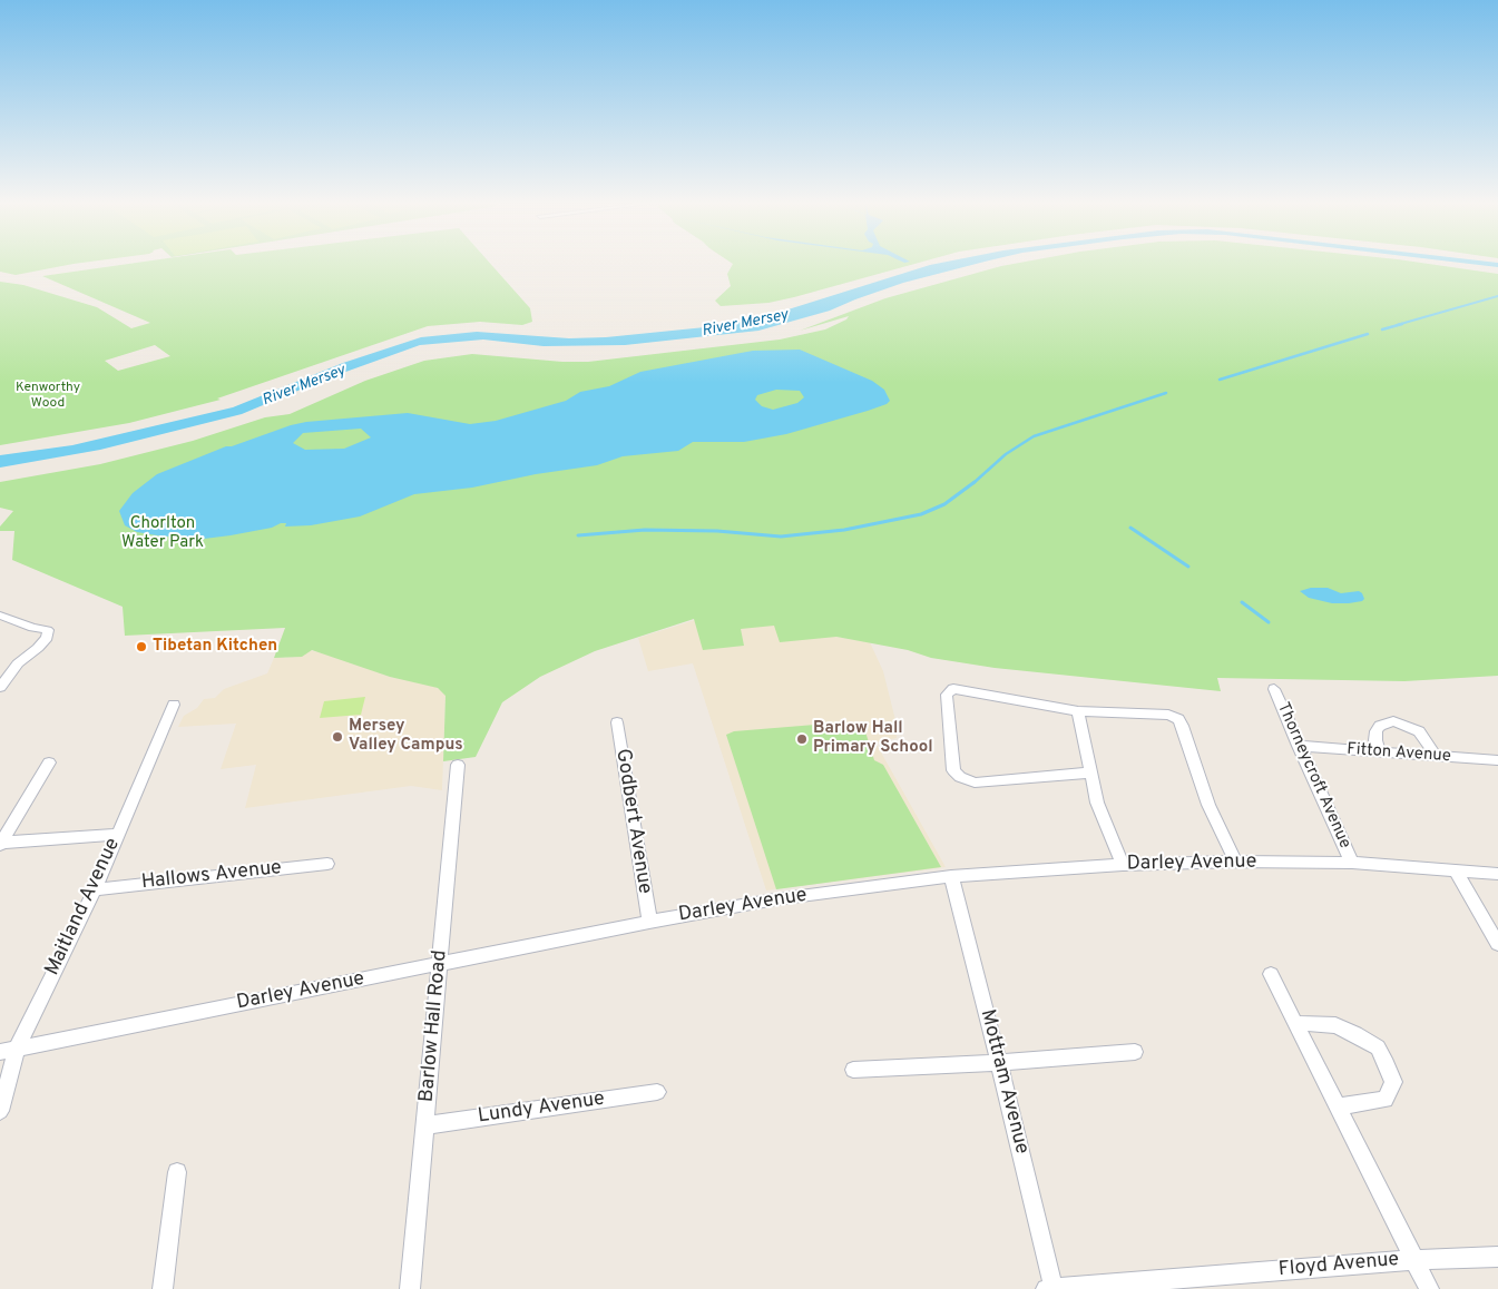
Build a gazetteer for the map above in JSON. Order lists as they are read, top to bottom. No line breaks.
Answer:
{"streets":{"street":["Fitton Avenue","Thorneycroft Avenue","Godbert Avenue","Darley Avenue","Hallows Avenue","Maitland Avenue","Barlow Hall Road","Mottram Avenue","Lundy Avenue","Floyd Avenue"]},"crossings":[["Fitton Avenue","Thorneycroft Avenue"],["Thorneycroft Avenue","Darley Avenue"],["Godbert Avenue","Darley Avenue"],["Darley Avenue","Maitland Avenue"],["Darley Avenue","Barlow Hall Road"],["Darley Avenue","Mottram Avenue"],["Hallows Avenue","Maitland Avenue"],["Barlow Hall Road","Lundy Avenue"],["Mottram Avenue","Floyd Avenue"]],"water":["River Mersey"],"parks":["Kenworthy Wood","Chorlton Water Park"],"places":["Tibetan Kitchen","Mersey Valley Campus","Barlow Hall Primary School"]}
